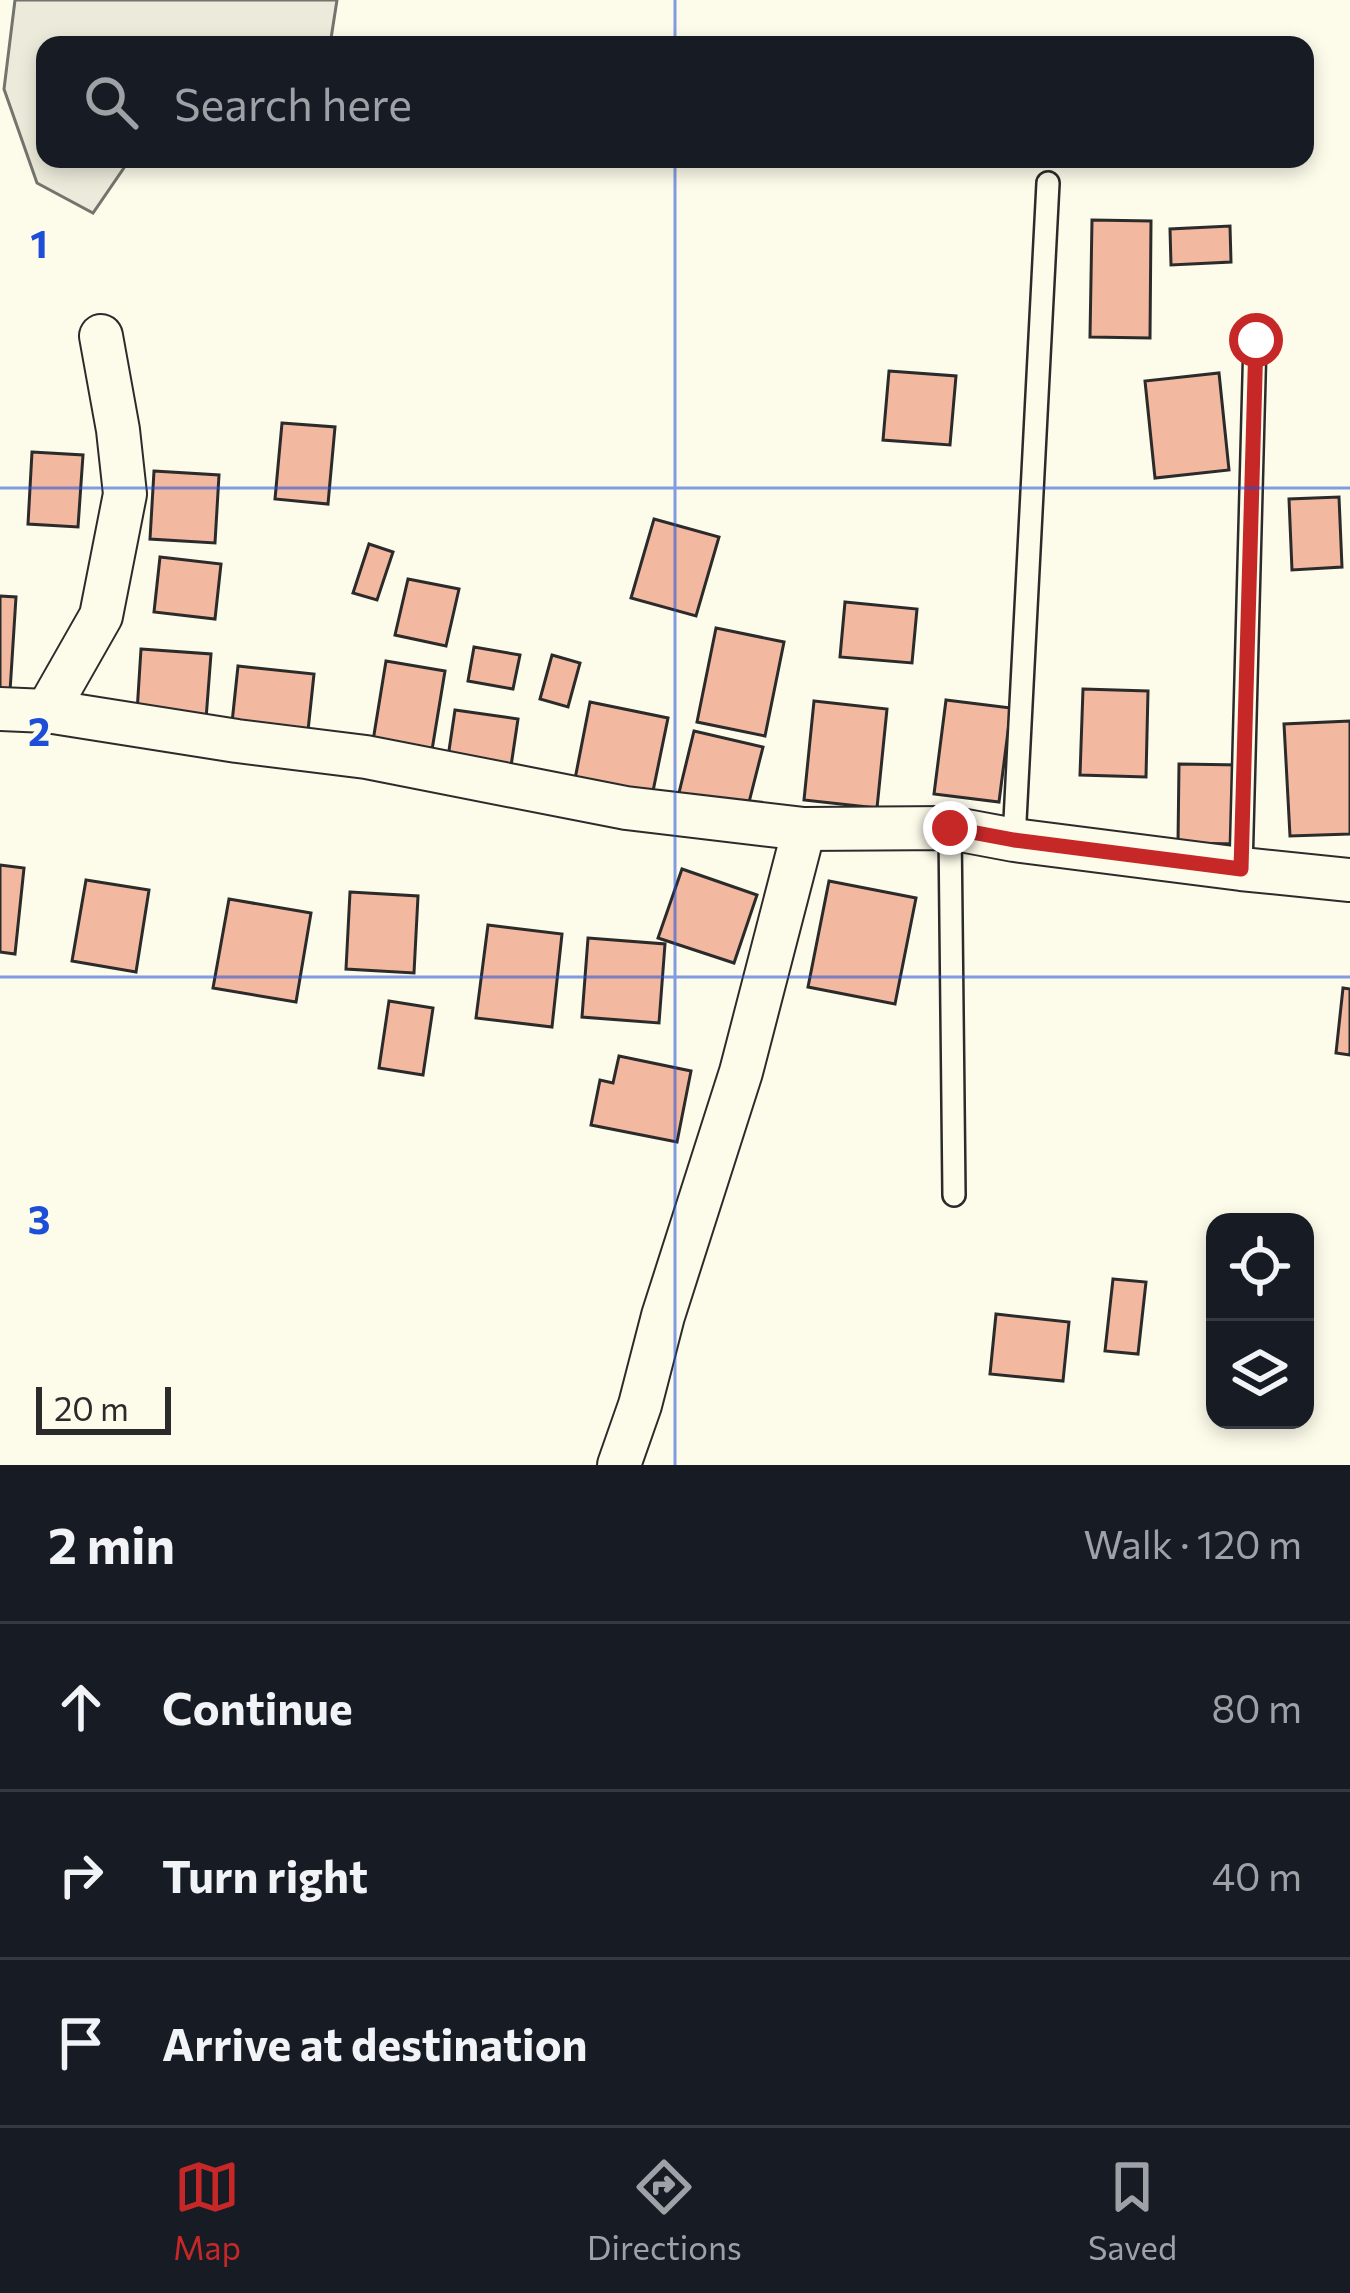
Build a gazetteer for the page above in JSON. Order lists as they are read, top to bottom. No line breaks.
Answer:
{"scale_bar":"20 m","page":{"search":"Search here","scale":"20 m","heading":["2 min","Walk · 120 m"],"list":[["Continue","80 m"],["Turn right","40 m"],"Arrive at destination"],"nav":["Map","Directions","Saved"]},"grid":{"rows":["1","2","3"]}}
